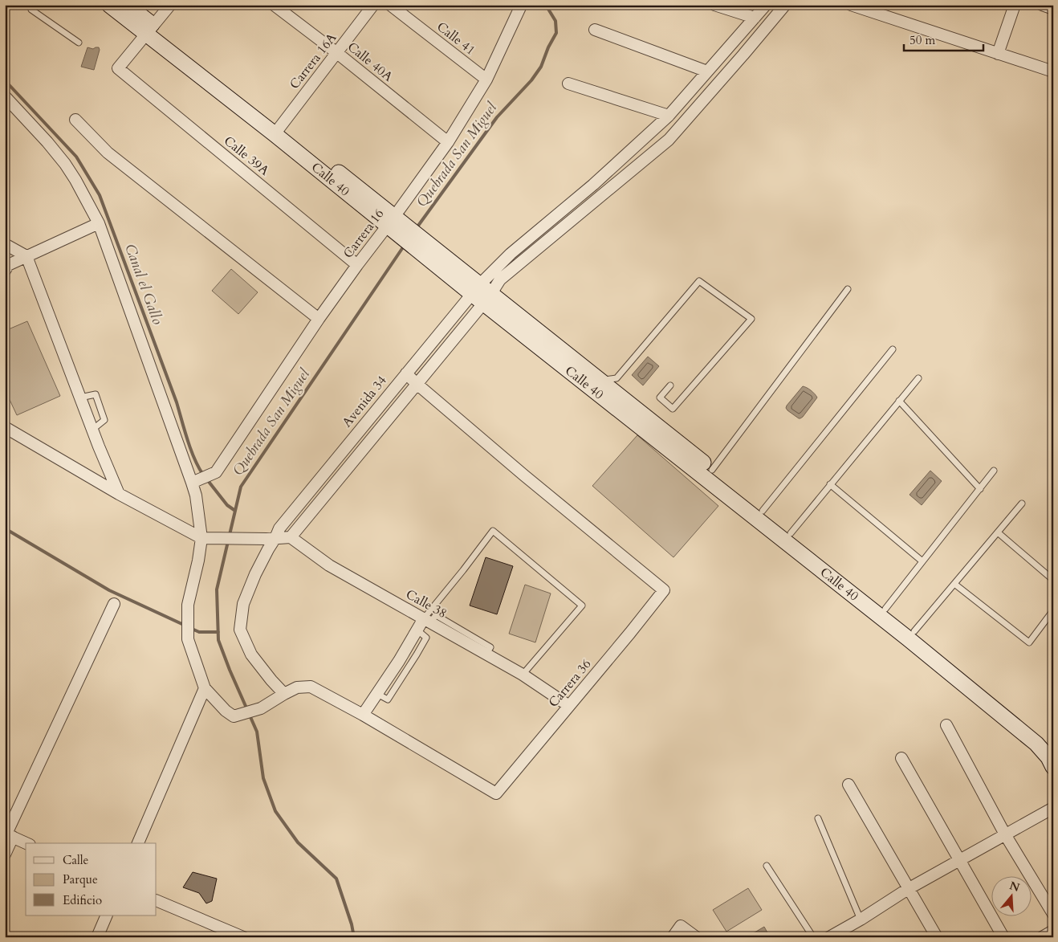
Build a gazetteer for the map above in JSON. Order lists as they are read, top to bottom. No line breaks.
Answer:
{"streets":{"main road":["Calle 40"],"street":["Calle 41","Carrera 16A","Calle 40A","Calle 39A","Carrera 16","Avenida 34","Calle 38","Carrera 36"]},"crossings":[["Calle 41","Carrera 16"],["Carrera 16A","Calle 40A"],["Carrera 16A","Calle 40"],["Calle 40A","Carrera 16"],["Calle 39A","Calle 40"],["Calle 39A","Carrera 16"],["Calle 40","Carrera 16"],["Calle 40","Avenida 34"],["Calle 38","Carrera 36"]],"water":["Quebrada San Miguel","Canal el Gallo"],"legend":["Calle","Parque","Edificio"],"scale_bar":"50 m","north":"top"}
